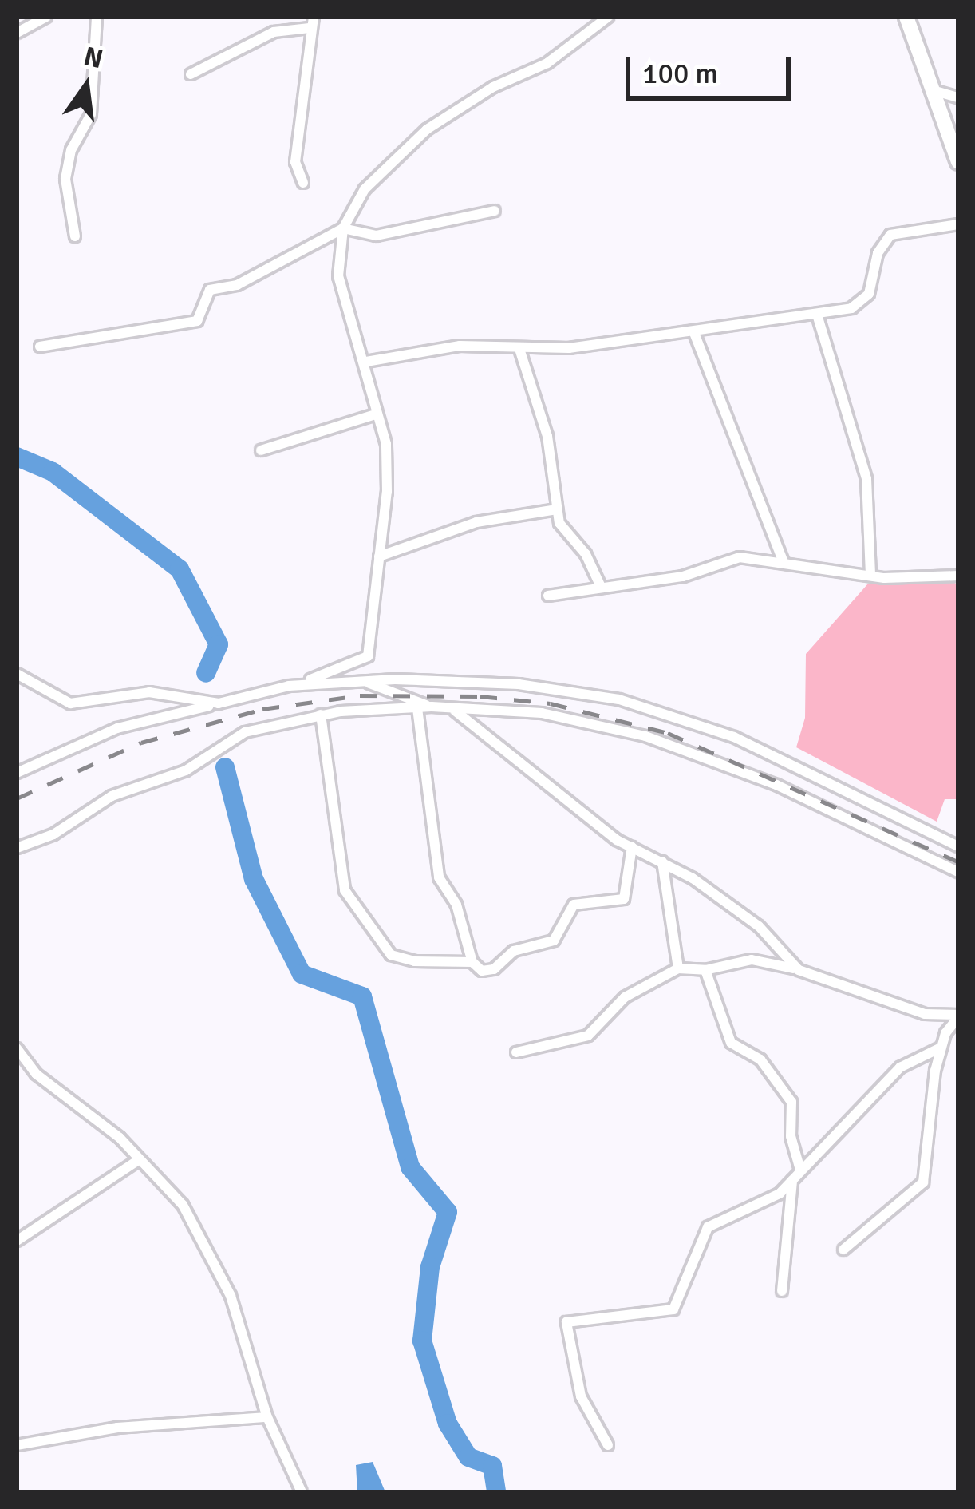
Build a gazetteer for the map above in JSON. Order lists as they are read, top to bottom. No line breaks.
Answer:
{"scale_bar":"100 m","north":"top"}
